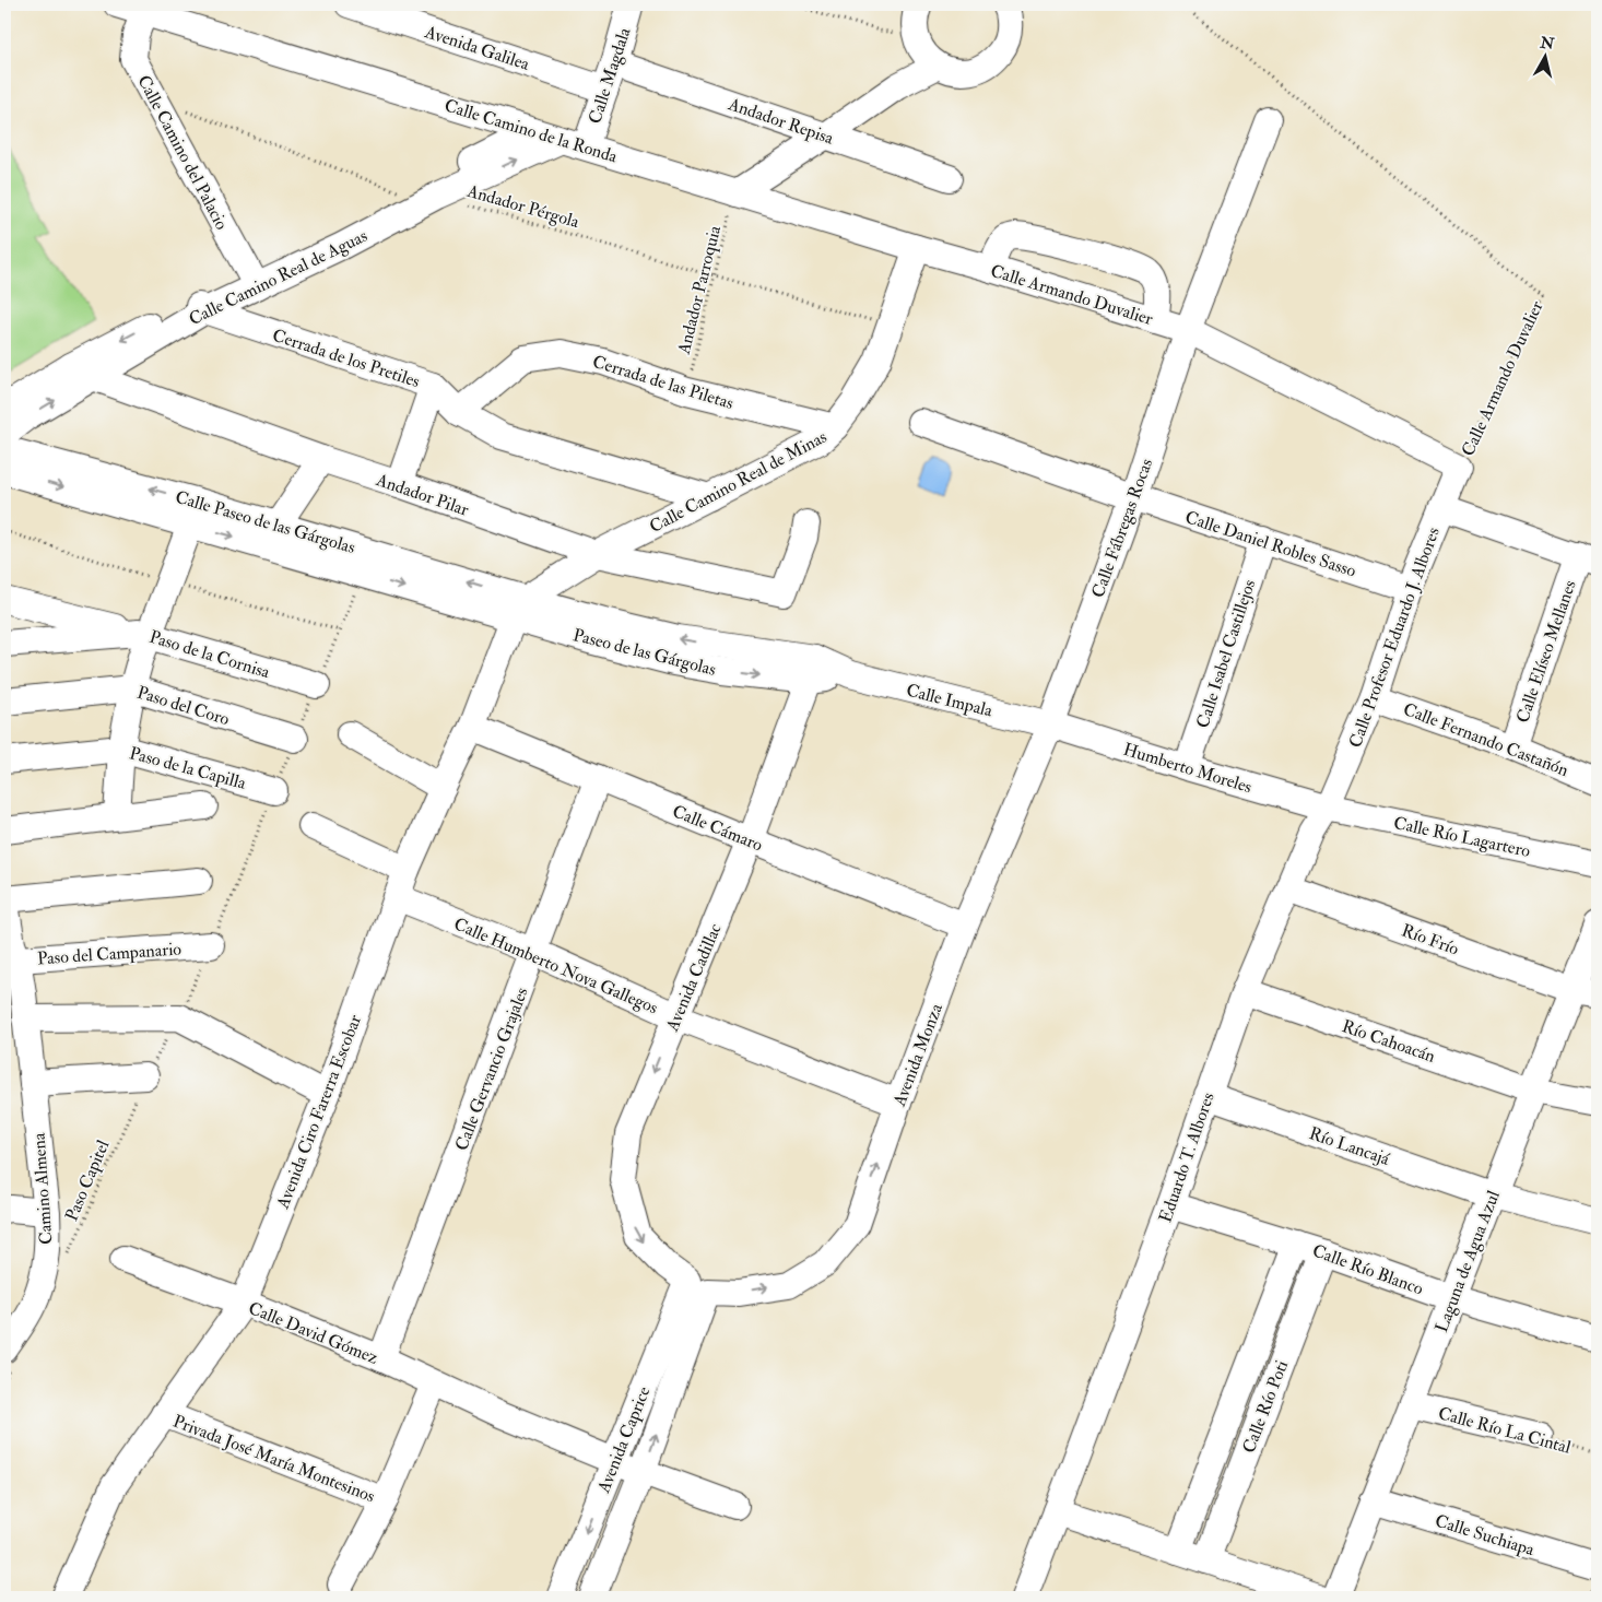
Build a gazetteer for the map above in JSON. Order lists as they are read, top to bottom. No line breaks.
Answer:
{"streets":{"street":["Avenida Galilea","Calle Magdala","Andador Repisa","Calle Camino de la Ronda","Calle Camino del Palacio","Calle Camino Real de Aguas","Calle Armando Duvalier","Cerrada de los Pretiles","Cerrada de las Piletas","Calle Camino Real de Minas","Andador Pilar","Calle Paseo de las Gárgolas","Calle Fábregas Rocas","Calle Daniel Robles Sasso","Calle Profesor Eduardo J. Albores","Paseo de las Gárgolas","Calle Elíseo Mellanes","Paso de la Cornisa","Calle Isabel Castillejos","Calle Impala","Paso del Coro","Calle Fernando Castañón","Paso de la Capilla","Humberto Moreles","Calle Cámaro","Calle Río Lagartero","Río Frío","Paso del Campanario","Calle Humberto Nova Gallegos","Avenida Cadillac","Río Cahoacán","Avenida Monza","Calle Gervancio Grajales","Avenida Ciro Farerra Escobar","Río Lancajá","Eduardo T. Albores","Camino Almena","Laguna de Agua Azul","Calle Río Blanco","Calle David Gómez","Calle Río Poti","Calle Río La Cintal","Avenida Caprice","Privada José María Montesinos","Calle Suchiapa"],"path":["Andador Pérgola","Andador Parroquia","Paso Capitel"]},"crossings":[["Avenida Galilea","Calle Magdala"],["Calle Magdala","Andador Repisa"],["Calle Magdala","Calle Camino de la Ronda"],["Calle Magdala","Calle Camino Real de Aguas"],["Calle Camino de la Ronda","Calle Camino del Palacio"],["Calle Camino de la Ronda","Calle Camino Real de Aguas"],["Calle Camino de la Ronda","Andador Parroquia"],["Calle Camino de la Ronda","Calle Armando Duvalier"],["Calle Camino de la Ronda","Calle Camino Real de Minas"],["Calle Camino del Palacio","Calle Camino Real de Aguas"],["Andador Pérgola","Andador Parroquia"],["Andador Pérgola","Calle Camino Real de Minas"],["Calle Camino Real de Aguas","Cerrada de los Pretiles"],["Calle Camino Real de Aguas","Andador Pilar"],["Andador Parroquia","Cerrada de las Piletas"],["Calle Armando Duvalier","Calle Camino Real de Minas"],["Calle Armando Duvalier","Calle Fábregas Rocas"],["Calle Armando Duvalier","Calle Profesor Eduardo J. Albores"],["Cerrada de los Pretiles","Cerrada de las Piletas"],["Cerrada de los Pretiles","Calle Camino Real de Minas"],["Cerrada de las Piletas","Calle Camino Real de Minas"],["Calle Camino Real de Minas","Andador Pilar"],["Calle Camino Real de Minas","Calle Paseo de las Gárgolas"],["Calle Camino Real de Minas","Paseo de las Gárgolas"],["Calle Camino Real de Minas","Avenida Ciro Farerra Escobar"],["Calle Paseo de las Gárgolas","Paseo de las Gárgolas"],["Calle Paseo de las Gárgolas","Avenida Ciro Farerra Escobar"],["Calle Fábregas Rocas","Calle Daniel Robles Sasso"],["Calle Fábregas Rocas","Calle Impala"],["Calle Fábregas Rocas","Humberto Moreles"],["Calle Fábregas Rocas","Avenida Monza"],["Calle Daniel Robles Sasso","Calle Profesor Eduardo J. Albores"],["Calle Daniel Robles Sasso","Calle Isabel Castillejos"],["Calle Profesor Eduardo J. Albores","Calle Fernando Castañón"],["Calle Profesor Eduardo J. Albores","Humberto Moreles"],["Calle Profesor Eduardo J. Albores","Calle Río Lagartero"],["Calle Profesor Eduardo J. Albores","Eduardo T. Albores"],["Paseo de las Gárgolas","Calle Impala"],["Paseo de las Gárgolas","Avenida Cadillac"],["Paseo de las Gárgolas","Avenida Ciro Farerra Escobar"],["Calle Elíseo Mellanes","Calle Fernando Castañón"],["Calle Isabel Castillejos","Humberto Moreles"],["Calle Impala","Humberto Moreles"],["Calle Impala","Avenida Cadillac"],["Calle Impala","Avenida Monza"],["Humberto Moreles","Calle Río Lagartero"],["Humberto Moreles","Avenida Monza"],["Humberto Moreles","Eduardo T. Albores"],["Calle Cámaro","Avenida Cadillac"],["Calle Cámaro","Avenida Monza"],["Calle Cámaro","Calle Gervancio Grajales"],["Calle Cámaro","Avenida Ciro Farerra Escobar"],["Calle Río Lagartero","Eduardo T. Albores"],["Río Frío","Eduardo T. Albores"],["Río Frío","Laguna de Agua Azul"],["Paso del Campanario","Camino Almena"],["Calle Humberto Nova Gallegos","Avenida Cadillac"],["Calle Humberto Nova Gallegos","Avenida Monza"],["Calle Humberto Nova Gallegos","Calle Gervancio Grajales"],["Calle Humberto Nova Gallegos","Avenida Ciro Farerra Escobar"],["Avenida Cadillac","Avenida Monza"],["Avenida Cadillac","Avenida Caprice"],["Río Cahoacán","Eduardo T. Albores"],["Río Cahoacán","Laguna de Agua Azul"],["Avenida Monza","Avenida Caprice"],["Calle Gervancio Grajales","Calle David Gómez"],["Avenida Ciro Farerra Escobar","Calle David Gómez"],["Avenida Ciro Farerra Escobar","Privada José María Montesinos"],["Río Lancajá","Eduardo T. Albores"],["Río Lancajá","Laguna de Agua Azul"],["Eduardo T. Albores","Calle Río Blanco"],["Laguna de Agua Azul","Calle Río Blanco"],["Laguna de Agua Azul","Calle Río La Cintal"],["Laguna de Agua Azul","Calle Suchiapa"],["Calle Río Blanco","Calle Río Poti"],["Calle David Gómez","Avenida Caprice"]],"one_way":["Avenida Cadillac","Avenida Monza"],"north":"top"}
